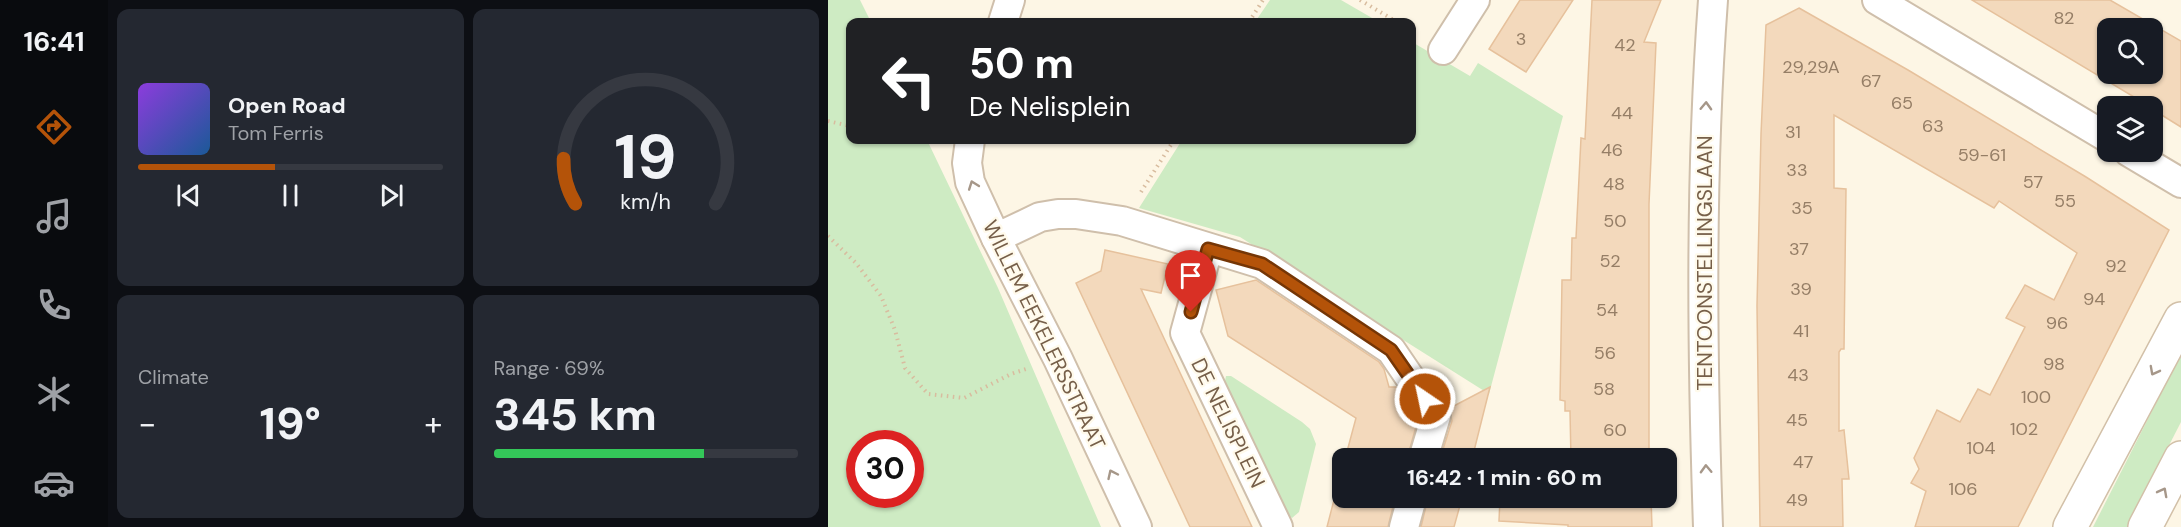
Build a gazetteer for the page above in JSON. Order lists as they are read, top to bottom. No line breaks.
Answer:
{"streets":{"street":["TENTOONSTELLINGSLAAN","WILLEM EEKELERSSTRAAT","DE NELISPLEIN"]},"one_way":["TENTOONSTELLINGSLAAN","WILLEM EEKELERSSTRAAT"],"house_numbers":["82","3","42","29,29A","67","65","44","63","31","46","59-61","33","57","48","55","35","50","37","52","92","39","94","54","96","41","56","98","43","58","100","45","102","60","104","47","106","49"],"page":{"tabs":"16:41","turn":["50 m","De Nelisplein"],"song":["Open Road","Tom Ferris"],"tile":["Climate",["Range · 69%","345 km"]],"heat":["−","19°","+"],"limit":"30","trip":"16:42 · 1 min · 60 m","gauge":["19","km/h"]}}
